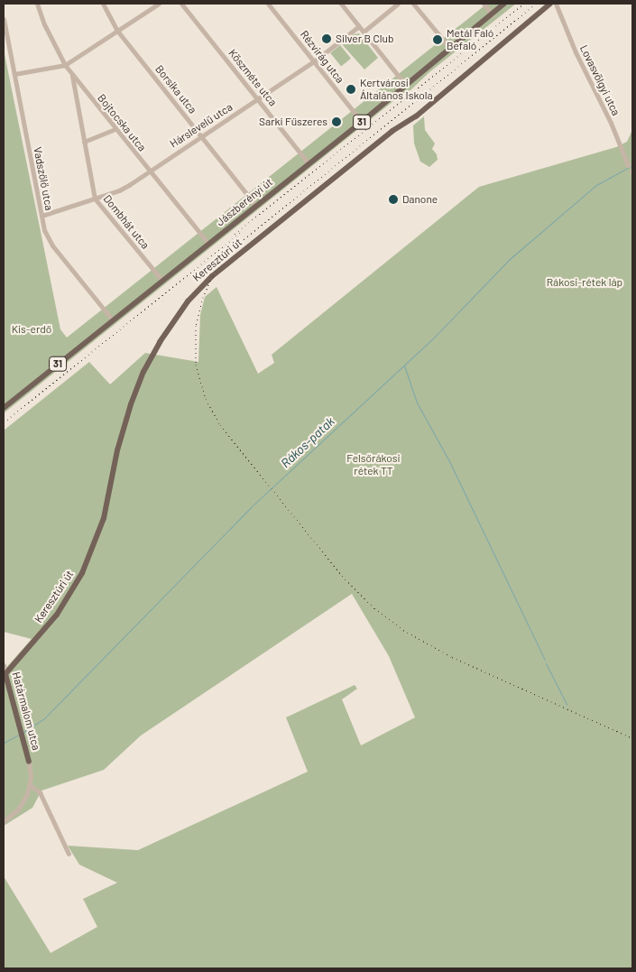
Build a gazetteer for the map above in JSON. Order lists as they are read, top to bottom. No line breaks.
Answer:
{"streets":{"main road":["31","Jászberényi út","Keresztúri út","Határmalom utca"],"street":["Rézvirág utca","Köszméte utca","Lovasvölgyi utca","Borsika utca","Bojtocska utca","Hárslevelű utca","Vadszőlő utca","Dombhát utca"]},"crossings":[["Rézvirág utca","Hárslevelű utca"],["Rézvirág utca","Jászberényi út"],["Köszméte utca","Hárslevelű utca"],["Köszméte utca","Jászberényi út"],["Borsika utca","Hárslevelű utca"],["Borsika utca","Jászberényi út"],["Bojtocska utca","Hárslevelű utca"],["Bojtocska utca","Jászberényi út"],["Bojtocska utca","Dombhát utca"],["Hárslevelű utca","Vadszőlő utca"],["Hárslevelű utca","Dombhát utca"],["Vadszőlő utca","Jászberényi út"],["Jászberényi út","Dombhát utca"],["Keresztúri út","Határmalom utca"]],"water":["Rákos-patak"],"parks":["Rákosi-rétek láp","Kis-erdő","Felsőrákosi rétek TT"],"places":["Silver B Club","Metál Faló Befaló","Kertvárosi Általános Iskola","Sarki Fűszeres","Danone"]}
